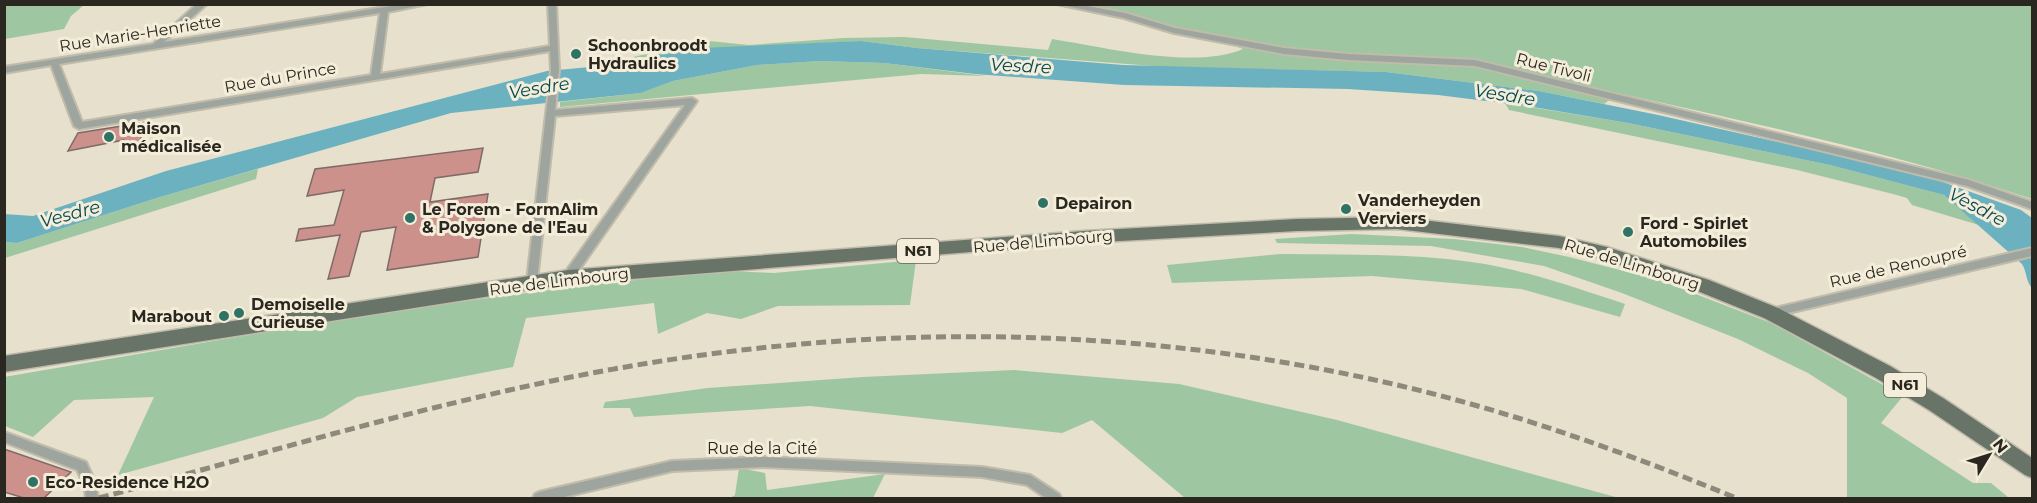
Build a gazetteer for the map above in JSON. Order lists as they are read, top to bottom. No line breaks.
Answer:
{"streets":{"main road":["Rue de Limbourg","N61"],"street":["Rue Marie-Henriette","Rue Tivoli","Rue du Prince","Rue de Renoupré","Rue de la Cité"]},"crossings":[["Rue Marie-Henriette","Rue du Prince"],["Rue de Limbourg","Rue de Renoupré"]],"water":["Vesdre"],"places":["Schoonbroodt Hydraulics","Maison médicalisée","Depairon","Vanderheyden Verviers","Le Forem - FormAlim & Polygone de l'Eau","Ford - Spirlet Automobiles","Demoiselle Curieuse","Marabout","Eco-Residence H2O"],"north":"top right"}
